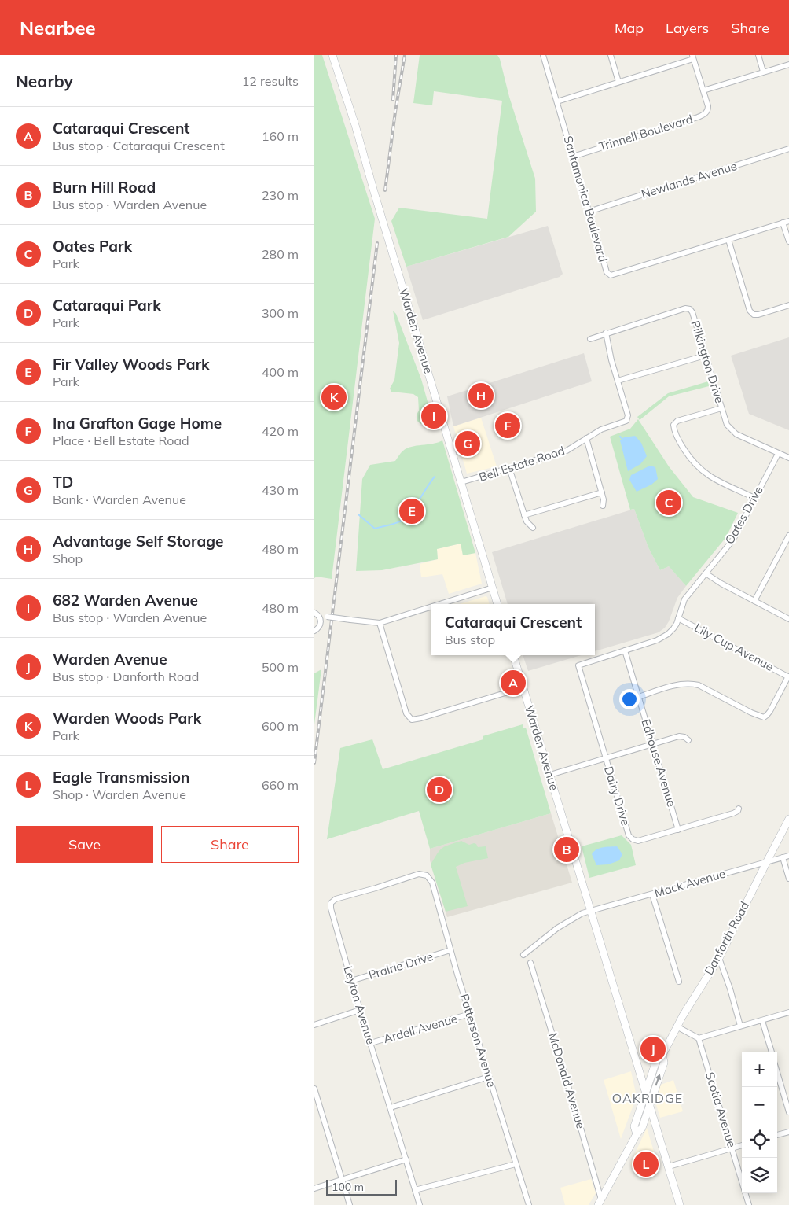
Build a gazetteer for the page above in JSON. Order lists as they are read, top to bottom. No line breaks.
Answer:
{"streets":{"main road":["Warden Avenue","Danforth Road"],"street":["Trinnell Boulevard","Newlands Avenue","Santamonica Boulevard","Pilkington Drive","Bell Estate Road","Oates Drive","Lily Cup Avenue","Edhouse Avenue","Dairy Drive","Mack Avenue","Prairie Drive","Leyton Avenue","Ardell Avenue","Patterson Avenue","McDonald Avenue","Scotia Avenue"]},"crossings":[["Trinnell Boulevard","Santamonica Boulevard"],["Newlands Avenue","Santamonica Boulevard"],["Warden Avenue","Bell Estate Road"],["Warden Avenue","Mack Avenue"],["Warden Avenue","Danforth Road"],["Pilkington Drive","Bell Estate Road"],["Pilkington Drive","Oates Drive"],["Oates Drive","Lily Cup Avenue"],["Edhouse Avenue","Dairy Drive"],["Mack Avenue","Danforth Road"],["Danforth Road","McDonald Avenue"],["Prairie Drive","Leyton Avenue"],["Prairie Drive","Patterson Avenue"],["Leyton Avenue","Ardell Avenue"],["Leyton Avenue","Patterson Avenue"],["Ardell Avenue","Patterson Avenue"]],"districts":["OAKRIDGE"],"scale_bar":"100 m","page":{"header":"Nearbee","nav":["Map","Layers","Share"],"heading":["Nearby","12 results"],"list":[{"mark":"A","name":"Cataraqui Crescent","note":"Bus stop · Cataraqui Crescent","value":"160 m"},{"mark":"B","name":"Burn Hill Road","note":"Bus stop · Warden Avenue","value":"230 m"},{"mark":"C","name":"Oates Park","note":"Park","value":"280 m"},{"mark":"D","name":"Cataraqui Park","note":"Park","value":"300 m"},{"mark":"E","name":"Fir Valley Woods Park","note":"Park","value":"400 m"},{"mark":"F","name":"Ina Grafton Gage Home","note":"Place · Bell Estate Road","value":"420 m"},{"mark":"G","name":"TD","note":"Bank · Warden Avenue","value":"430 m"},{"mark":"H","name":"Advantage Self Storage","note":"Shop","value":"480 m"},{"mark":"I","name":"682 Warden Avenue","note":"Bus stop · Warden Avenue","value":"480 m"},{"mark":"J","name":"Warden Avenue","note":"Bus stop · Danforth Road","value":"500 m"},{"mark":"K","name":"Warden Woods Park","note":"Park","value":"600 m"},{"mark":"L","name":"Eagle Transmission","note":"Shop · Warden Avenue","value":"660 m"}],"pins":["H","K","I","F","G","C","E","A","D","B","J","L"],"popup":["Cataraqui Crescent","Bus stop"],"buttons":["Save","Share"],"map_buttons":["+","−"],"scale":"100 m"}}
